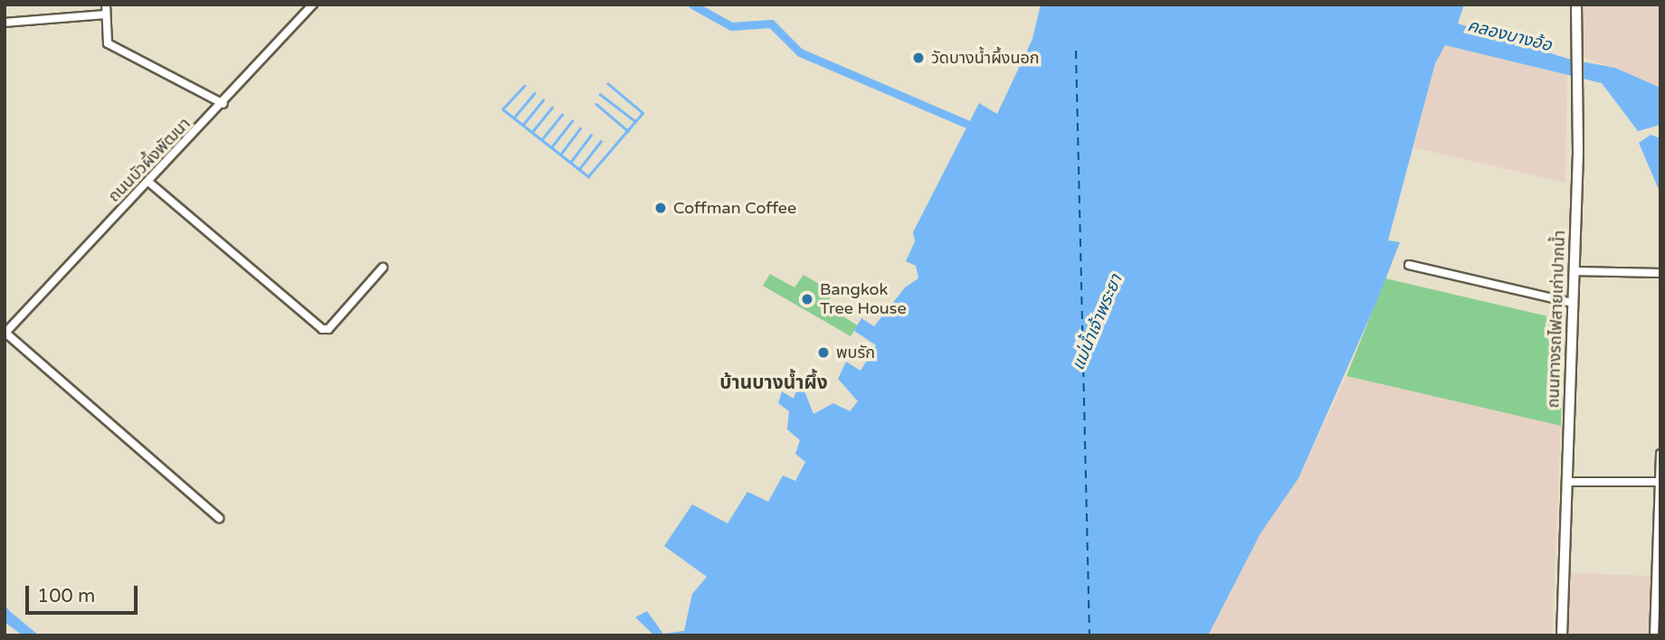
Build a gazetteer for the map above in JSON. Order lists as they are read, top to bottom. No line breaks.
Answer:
{"streets":{"main road":["ถนนทางรถไฟสายเก่าปากน้ำ"],"street":["ถนนบัวผึ้งพัฒนา"]},"districts":["บ้านบางน้ำผึ้ง"],"water":["คลองบางอ้อ","แม่น้ำเจ้าพระยา"],"places":["วัดบางน้ำผึ้งนอก","Coffman Coffee","Bangkok Tree House","พบรัก"],"scale_bar":"100 m"}
